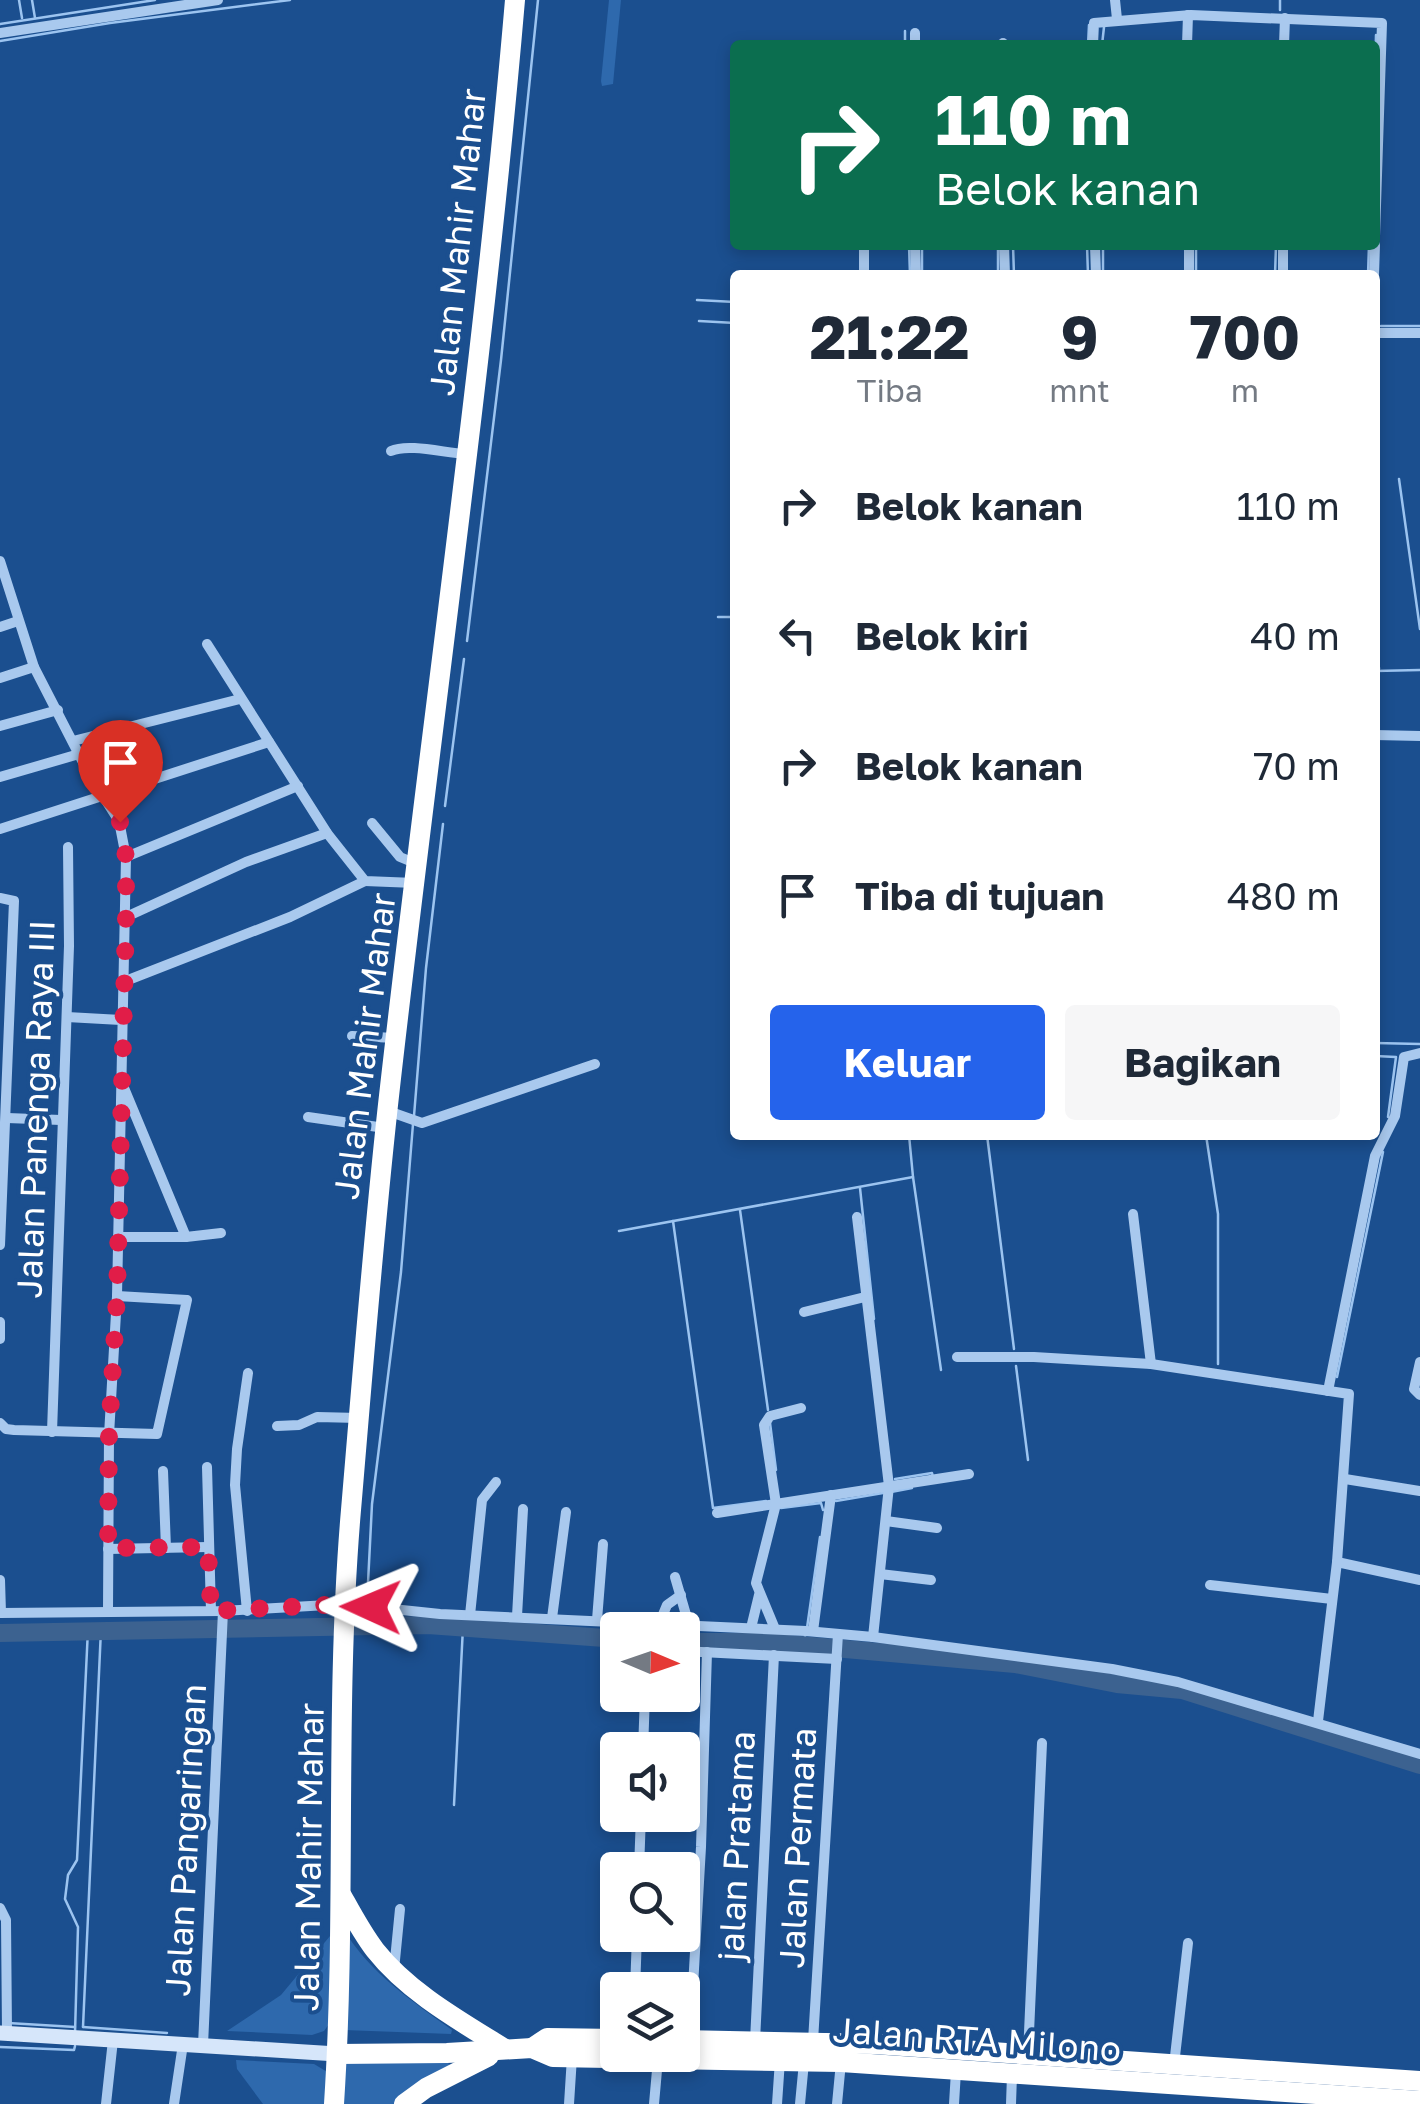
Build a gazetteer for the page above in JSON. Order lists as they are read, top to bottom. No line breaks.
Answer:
{"streets":{"highway":["Jalan Mahir Mahar","Jalan RTA Milono"],"street":["Jalan Panenga Raya III","Jalan Pangaringan","jalan Pratama","Jalan Permata"]},"crossings":[["Jalan Mahir Mahar","Jalan RTA Milono"],["Jalan Pangaringan","Jalan RTA Milono"],["jalan Pratama","Jalan RTA Milono"],["Jalan Permata","Jalan RTA Milono"]],"north":"right","page":{"turn":["110 m","Belok kanan"],"eta":["21:22","Tiba","9","mnt","700","m"],"list":[{"name":"Belok kanan","value":"110 m"},{"name":"Belok kiri","value":"40 m"},{"name":"Belok kanan","value":"70 m"},{"name":"Tiba di tujuan","value":"480 m"}],"buttons":["Keluar","Bagikan"]}}
